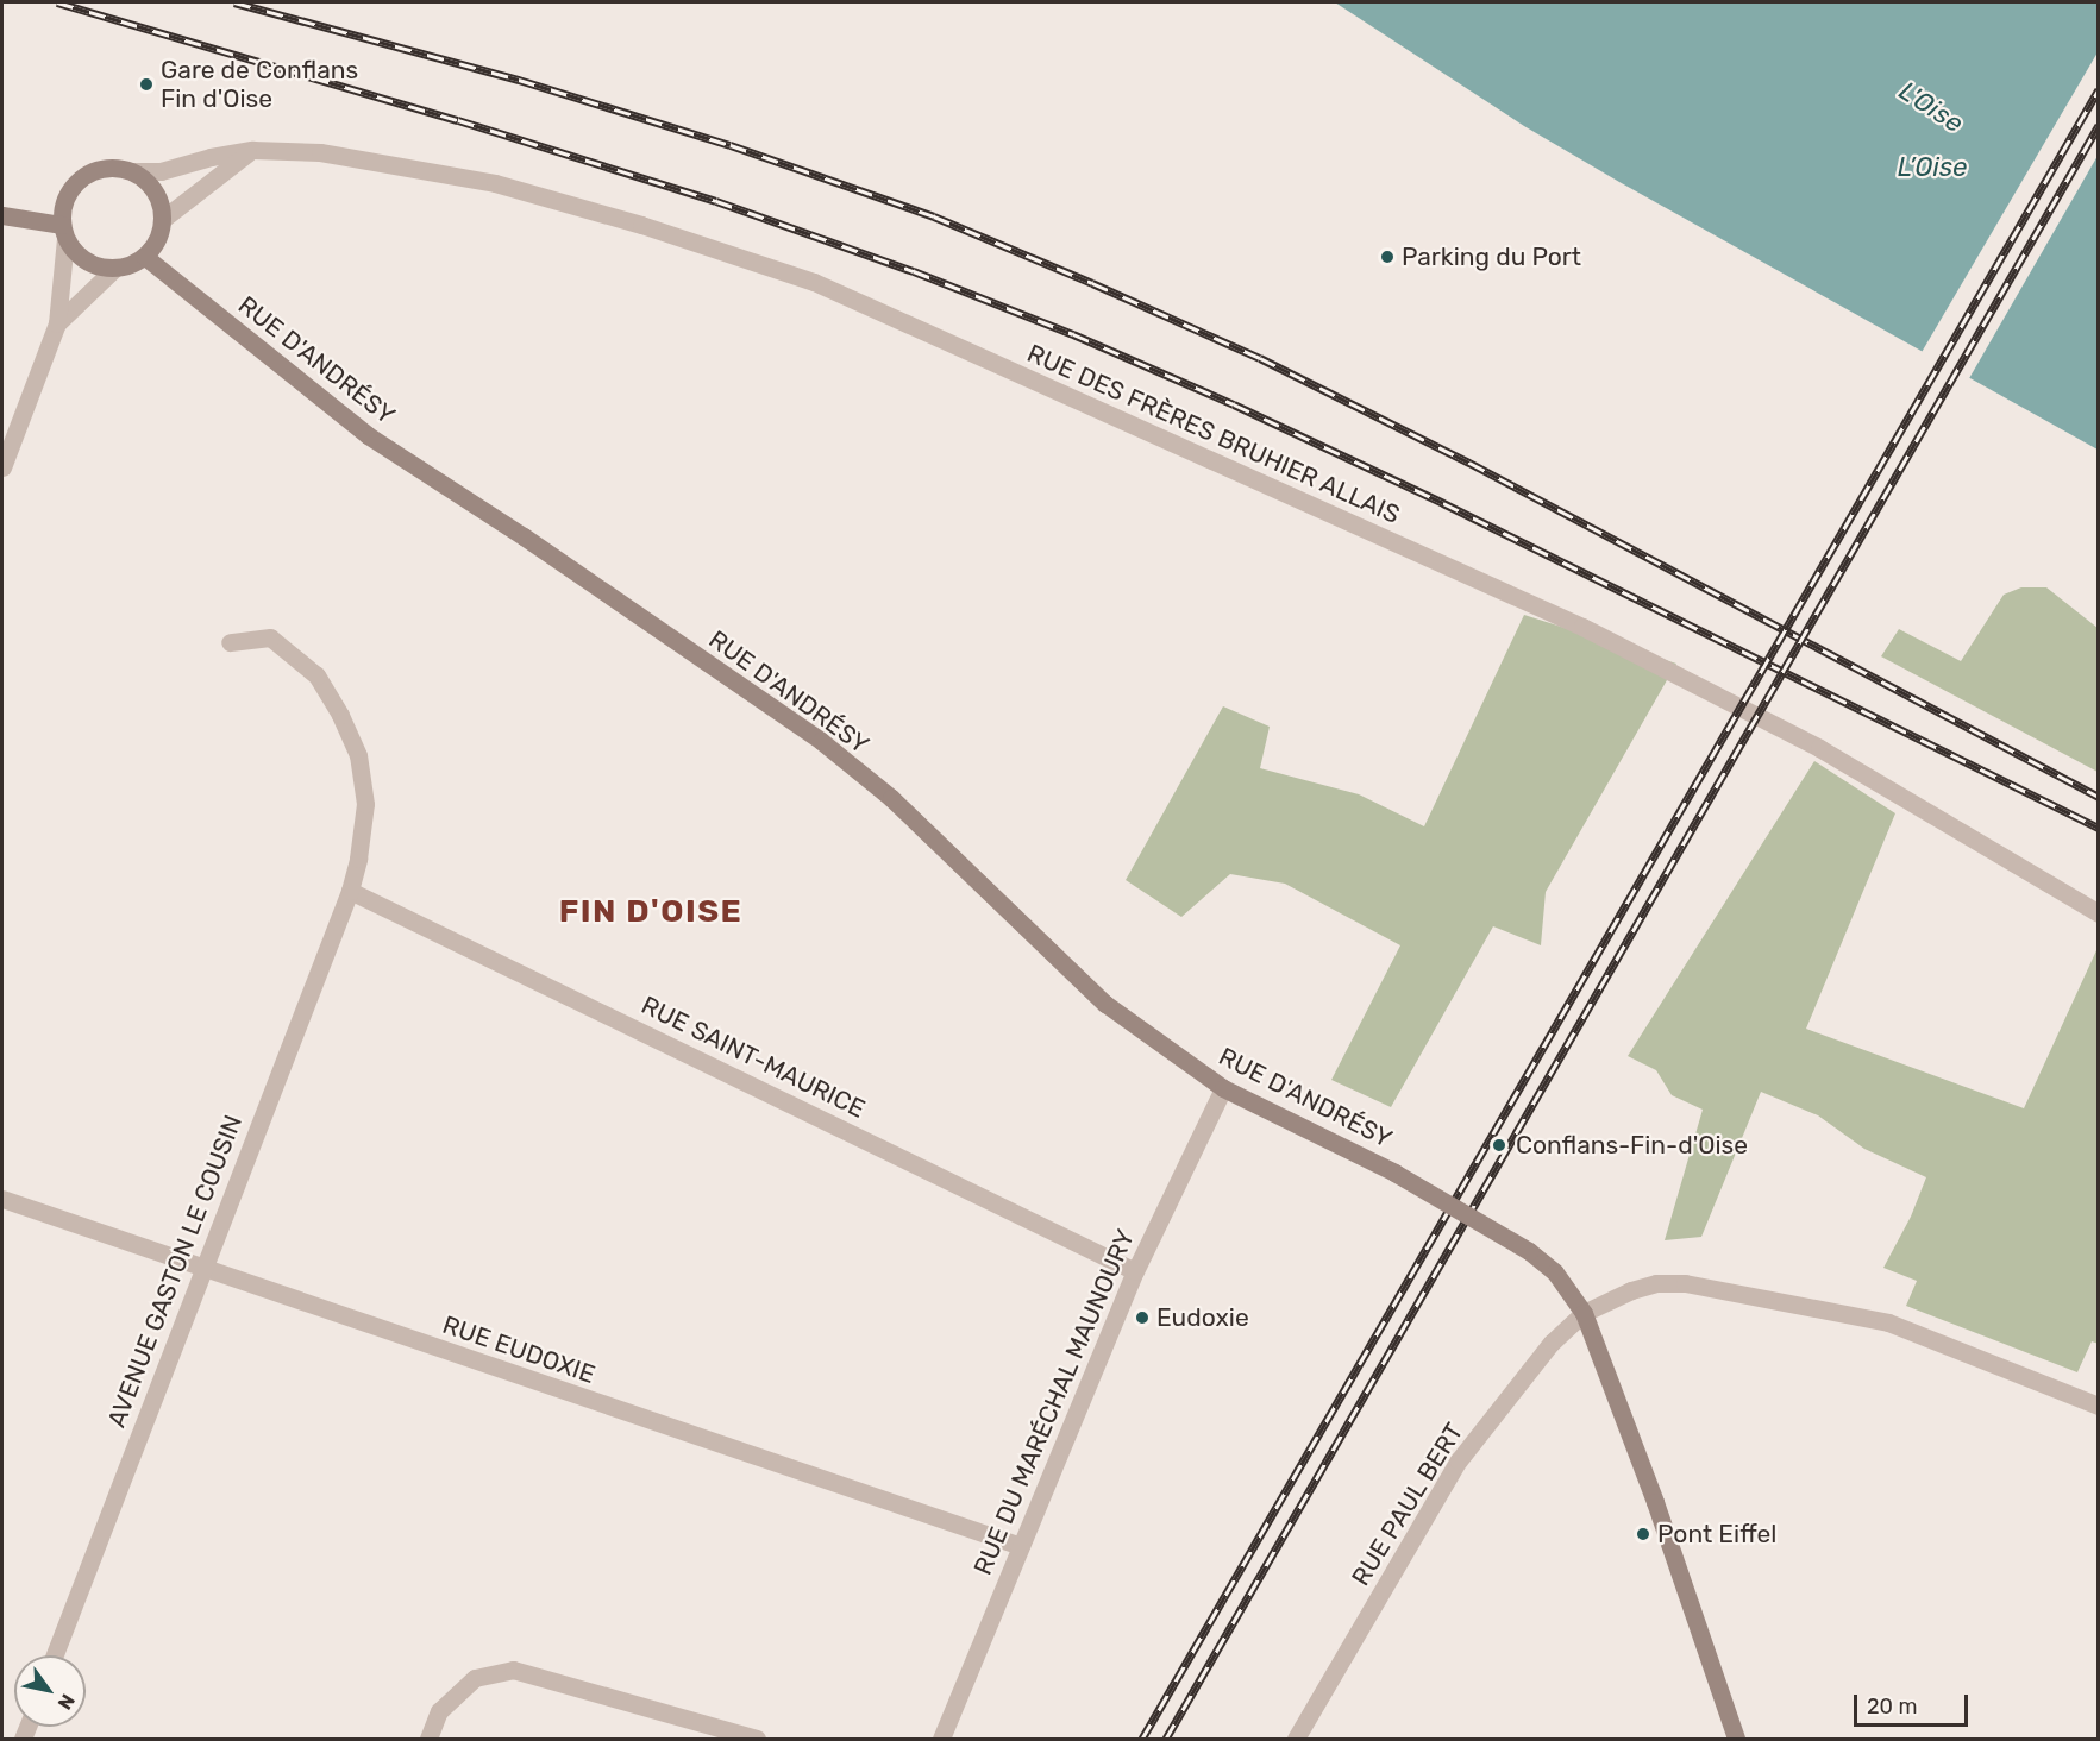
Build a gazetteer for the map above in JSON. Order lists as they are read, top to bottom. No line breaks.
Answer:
{"streets":{"street":["RUE D'ANDRÉSY","RUE DES FRÈRES BRUHIER ALLAIS","RUE SAINT-MAURICE","AVENUE GASTON LE COUSIN","RUE EUDOXIE","RUE DU MARÉCHAL MAUNOURY","RUE PAUL BERT"]},"crossings":[["RUE D'ANDRÉSY","RUE DES FRÈRES BRUHIER ALLAIS"],["RUE D'ANDRÉSY","RUE DU MARÉCHAL MAUNOURY"],["RUE D'ANDRÉSY","RUE PAUL BERT"],["RUE SAINT-MAURICE","AVENUE GASTON LE COUSIN"],["RUE SAINT-MAURICE","RUE DU MARÉCHAL MAUNOURY"],["AVENUE GASTON LE COUSIN","RUE EUDOXIE"],["RUE EUDOXIE","RUE DU MARÉCHAL MAUNOURY"]],"districts":["FIN D'OISE"],"water":["L'Oise","L’Oise"],"places":["Gare de Conflans Fin d'Oise","Parking du Port","Conflans-Fin-d'Oise","Eudoxie","Pont Eiffel"],"scale_bar":"20 m","north":"bottom right"}
